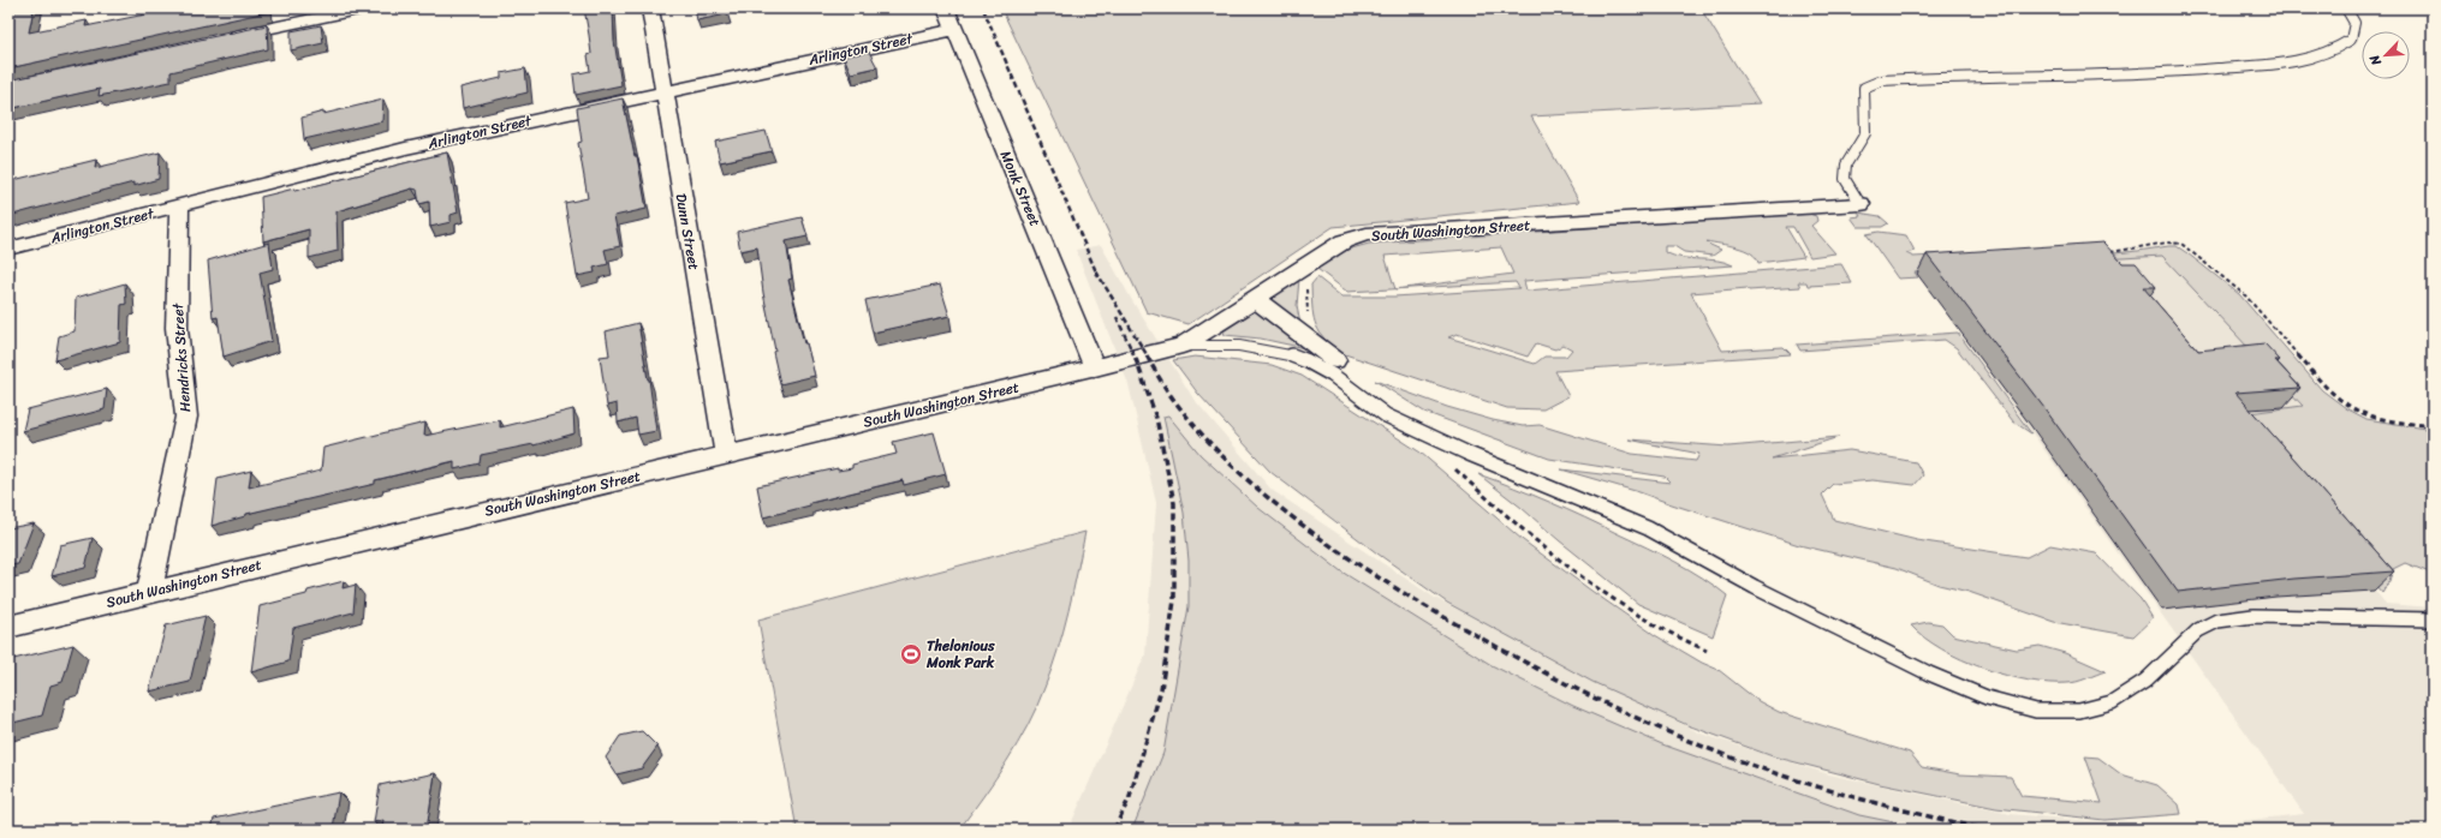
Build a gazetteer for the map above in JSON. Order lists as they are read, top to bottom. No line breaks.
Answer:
{"streets":{"street":["Arlington Street","Monk Street","South Washington Street","Dunn Street","Hendricks Street"]},"crossings":[["Arlington Street","Monk Street"],["Arlington Street","Dunn Street"],["Arlington Street","Hendricks Street"],["Monk Street","South Washington Street"],["South Washington Street","Dunn Street"],["South Washington Street","Hendricks Street"]],"places":{"sports":["Thelonious Monk Park"]},"north":"bottom left"}
